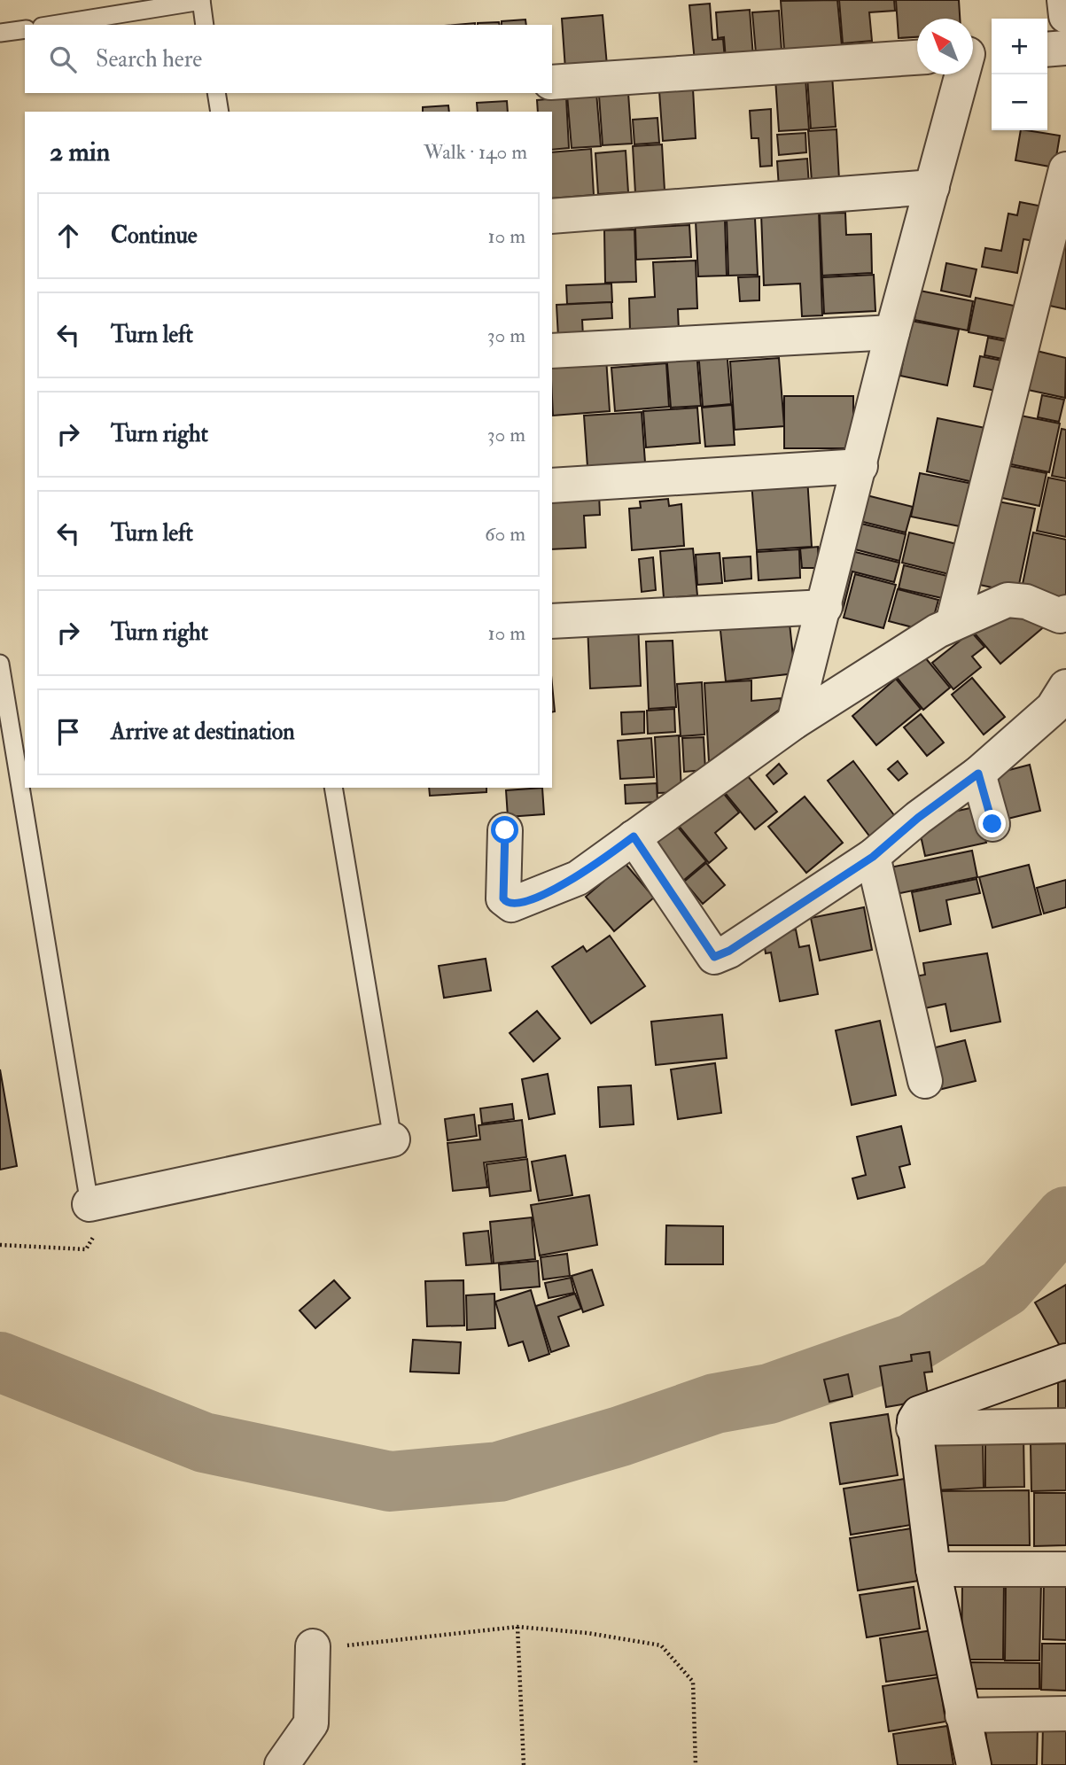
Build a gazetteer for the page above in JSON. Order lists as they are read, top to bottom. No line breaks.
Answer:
{"north":"top left","page":{"map_buttons":["+","−"],"search":"Search here","heading":["2 min","Walk · 140 m"],"list":[["Continue","10 m"],["Turn left","30 m"],["Turn right","30 m"],["Turn left","60 m"],["Turn right","10 m"],"Arrive at destination"]}}
